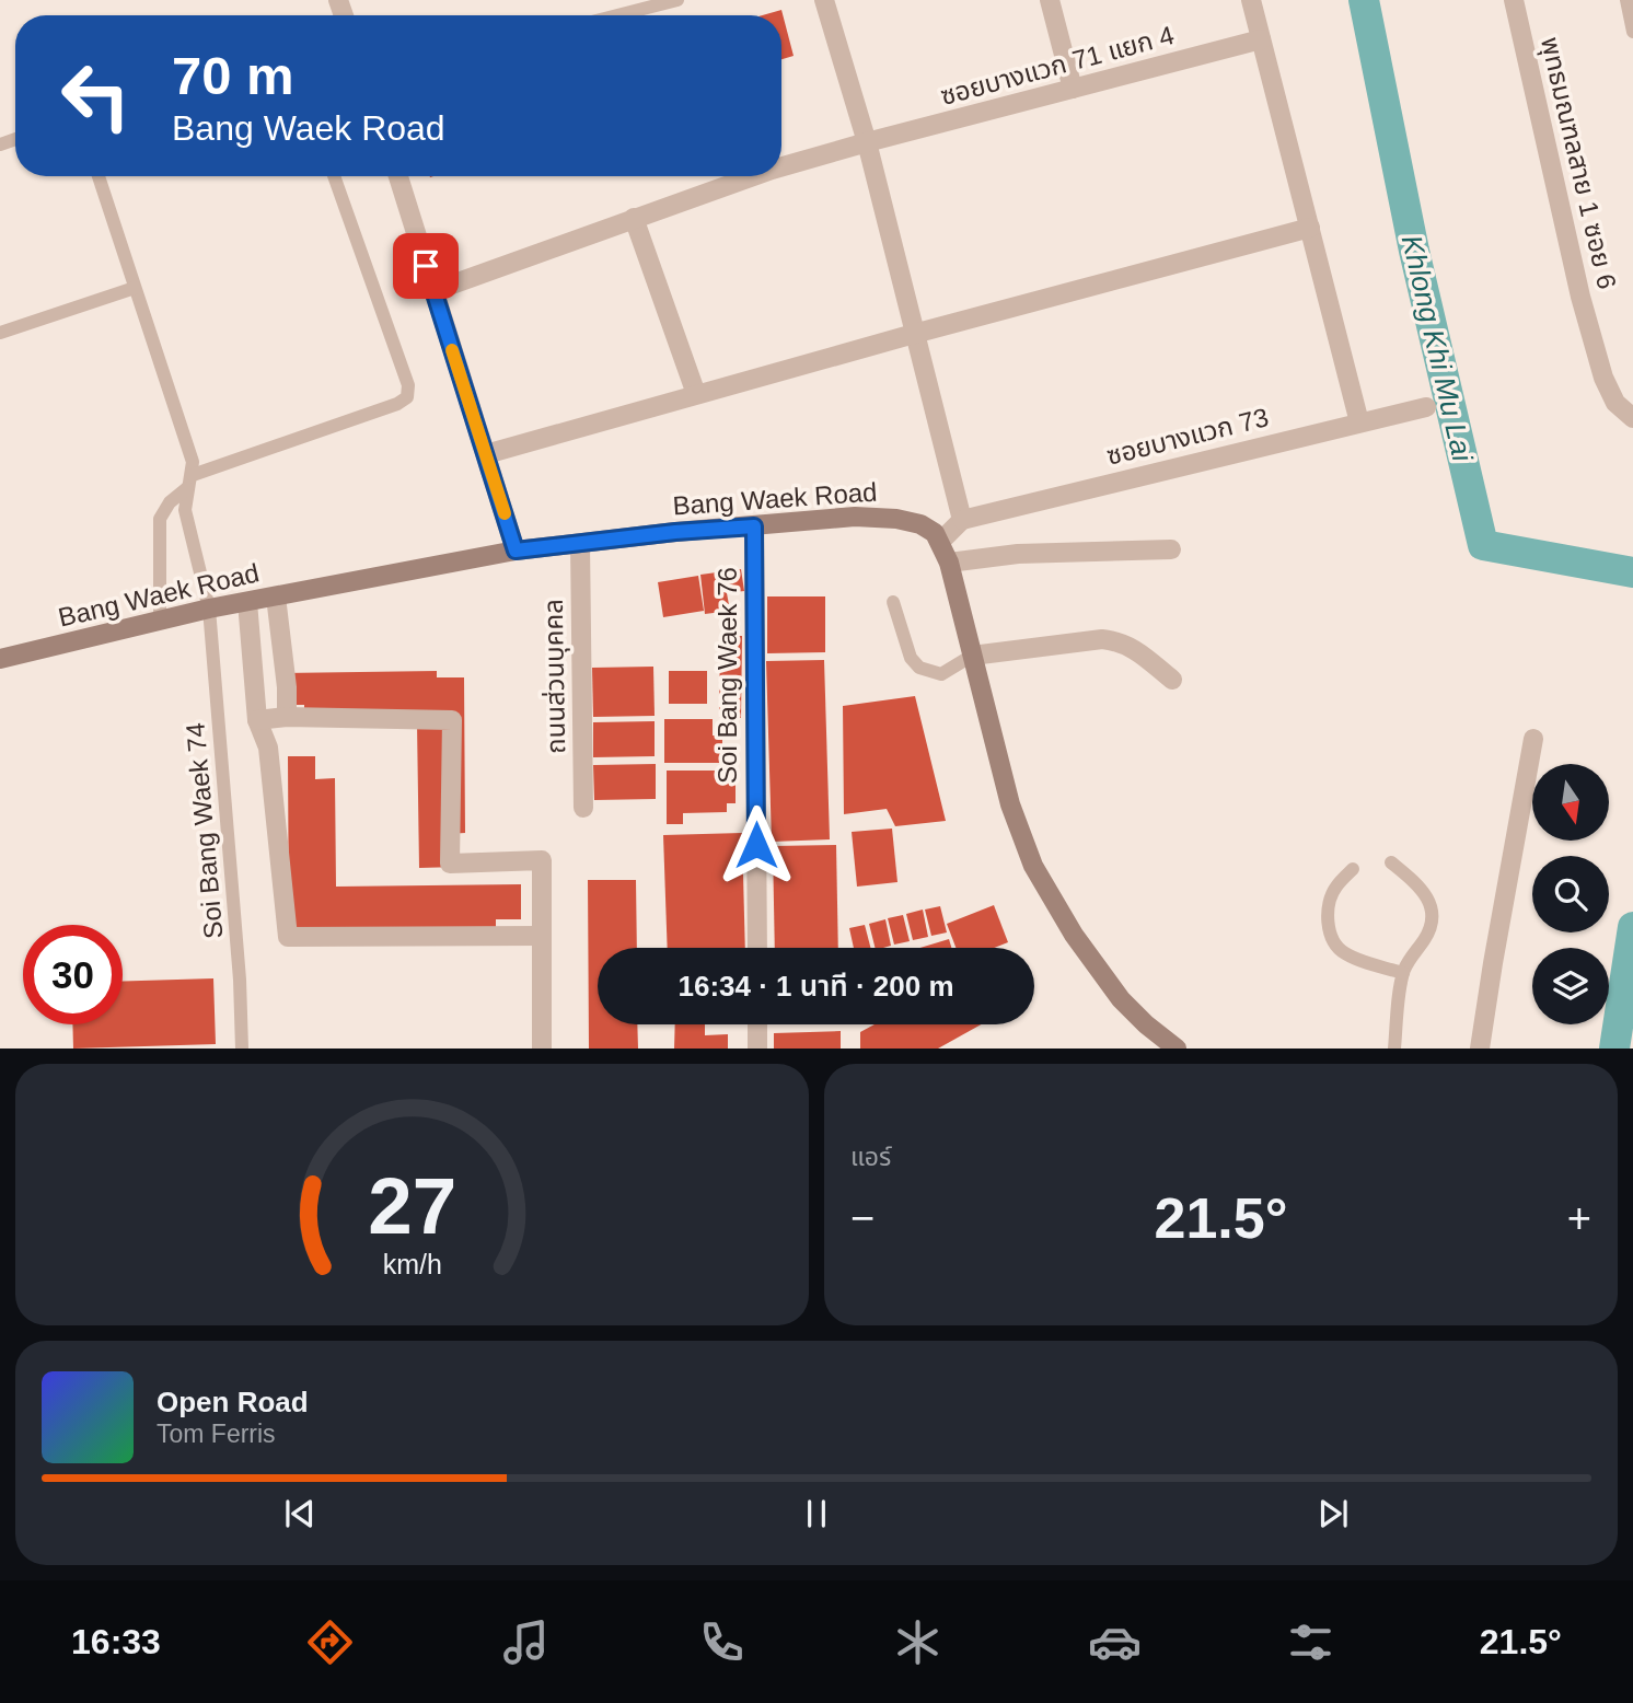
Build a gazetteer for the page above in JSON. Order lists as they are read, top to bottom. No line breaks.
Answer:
{"streets":{"main road":["Bang Waek Road"],"street":["ซอยบางแวก 71 แยก 4","พุทธมณฑลสาย 1 ซอย 6","ซอยบางแวก 73","Soi Bang Waek 76","ถนนส่วนบุคคล"],"lane":["Soi Bang Waek 74"]},"crossings":[["Bang Waek Road","Soi Bang Waek 76"],["Bang Waek Road","ถนนส่วนบุคคล"],["Bang Waek Road","Soi Bang Waek 74"]],"water":["Khlong Khi Mu Lai"],"north":"bottom","page":{"turn":["70 m","Bang Waek Road"],"limit":"30","trip":"16:34 · 1 นาที · 200 m","tile":"แอร์","heat":["−","21.5°","+"],"song":["Open Road","Tom Ferris"],"tabs":["16:33","21.5°"],"gauge":["27","km/h"]}}
